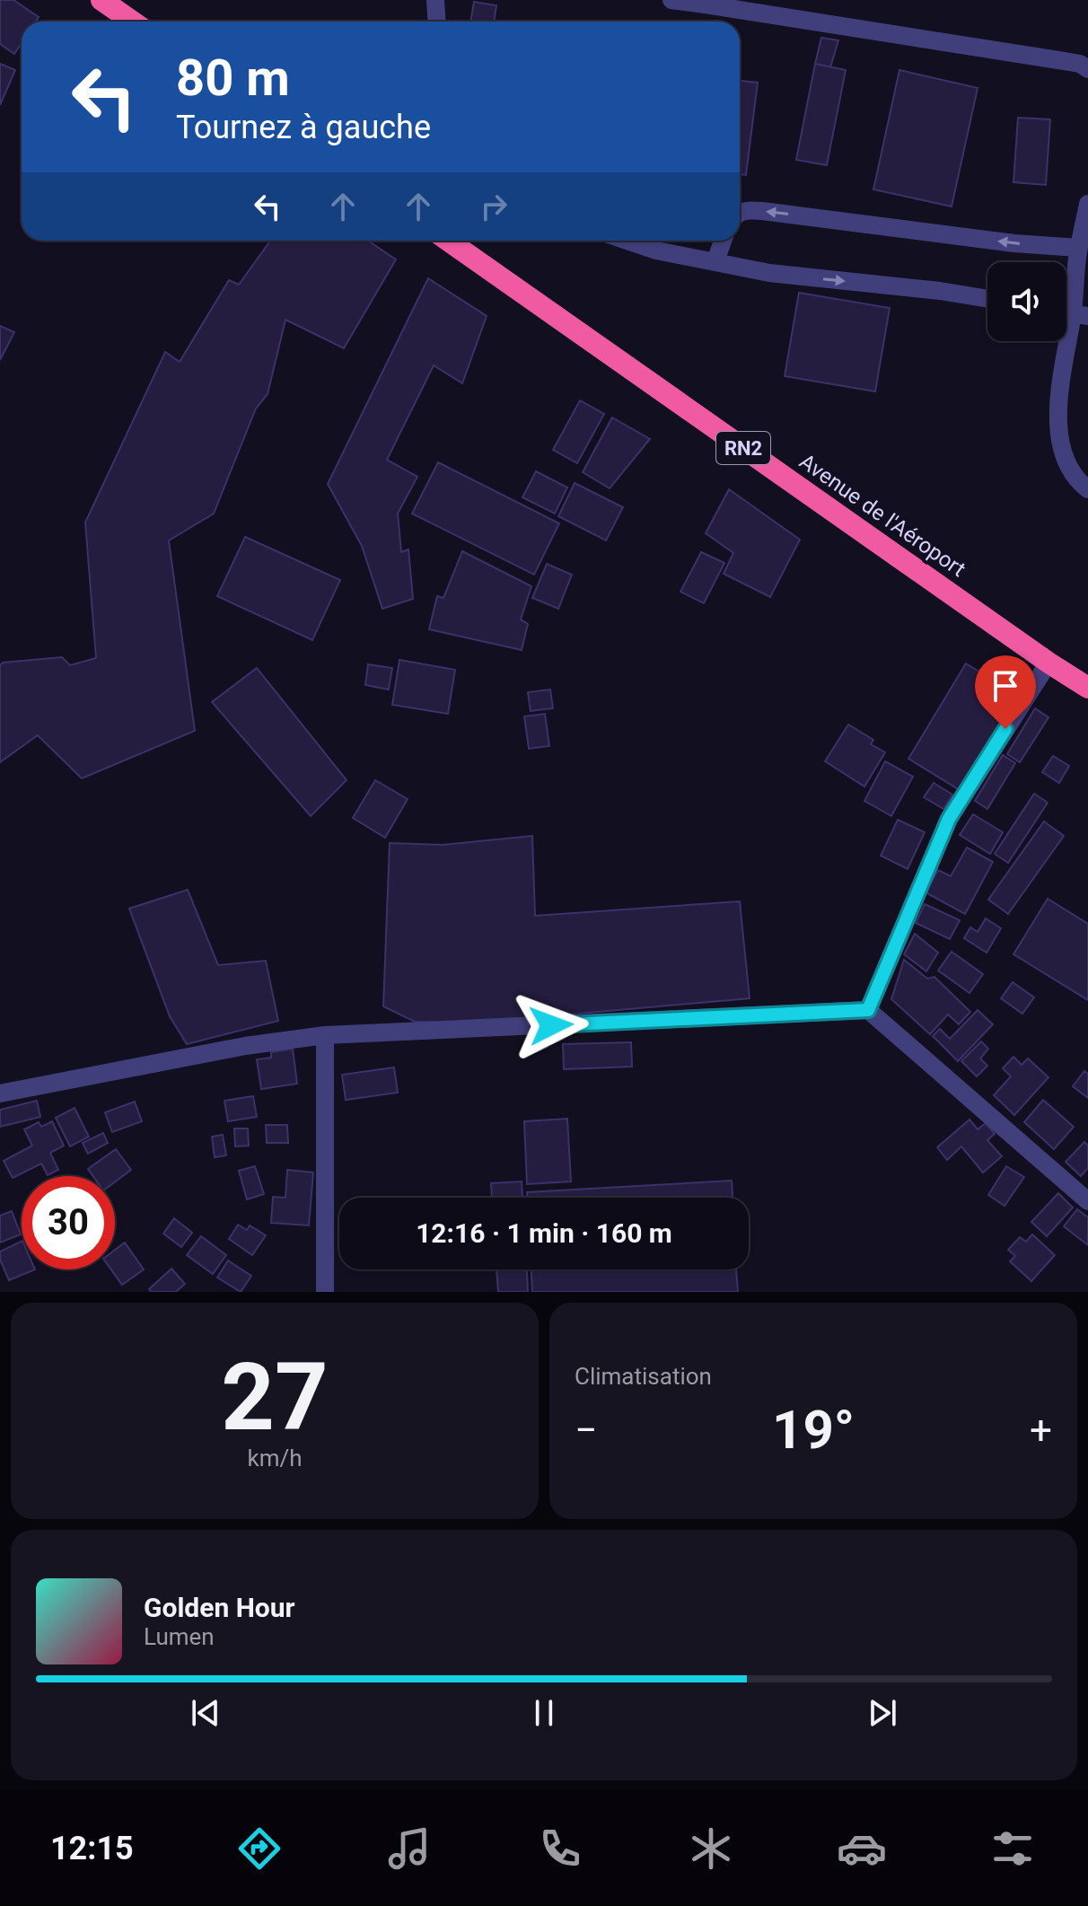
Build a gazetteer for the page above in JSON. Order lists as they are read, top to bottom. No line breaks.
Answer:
{"streets":{"highway":["RN2","Avenue de l'Aéroport"]},"page":{"turn":["80 m","Tournez à gauche"],"limit":"30","trip":"12:16 · 1 min · 160 m","tile":[["27","km/h"],"Climatisation"],"heat":["−","19°","+"],"song":["Golden Hour","Lumen"],"tabs":"12:15"}}
